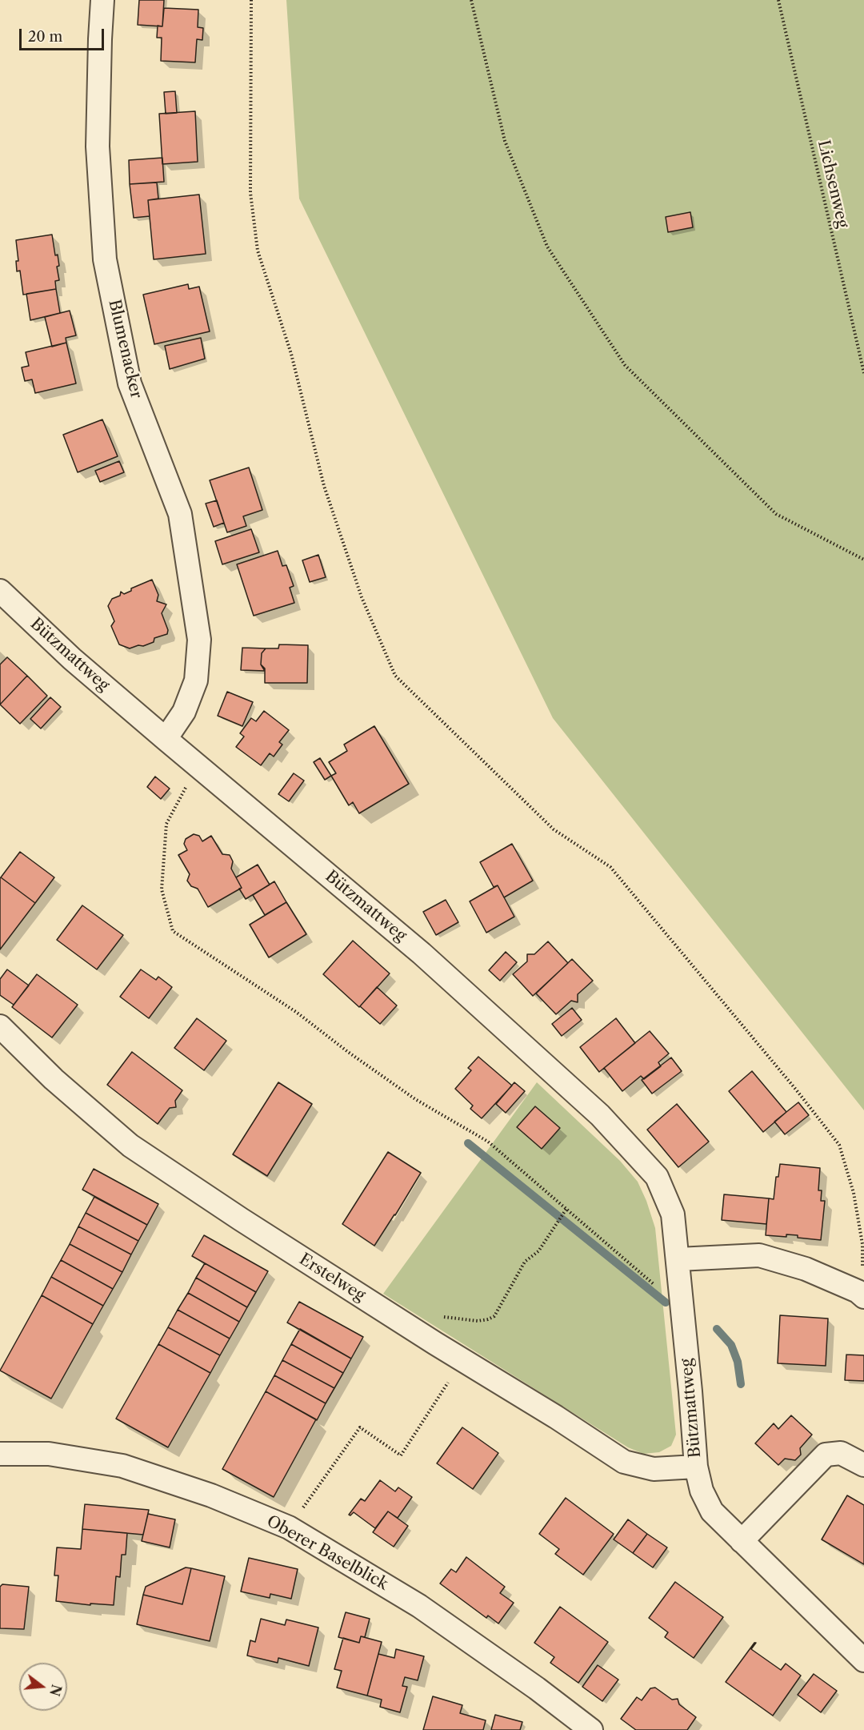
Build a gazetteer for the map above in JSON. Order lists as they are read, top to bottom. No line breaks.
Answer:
{"streets":{"street":["Blumenacker","Bützmattweg","Erstelweg","Oberer Baselblick"],"path":["Lichsenweg"]},"crossings":[["Blumenacker","Bützmattweg"],["Bützmattweg","Erstelweg"]],"scale_bar":"20 m","north":"right"}
